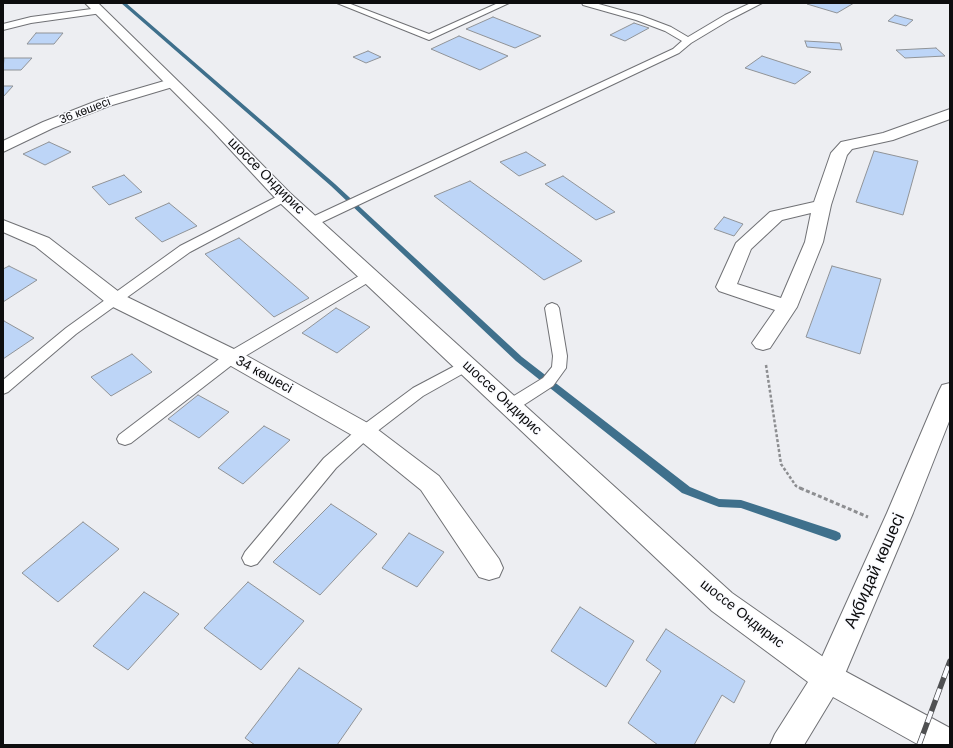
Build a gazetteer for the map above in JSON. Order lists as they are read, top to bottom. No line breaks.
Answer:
{"streets":{"street":["36 көшесі","шоссе Ондирис","34 көшесі","Ақбидай көшесі"]},"crossings":[["36 көшесі","шоссе Ондирис"],["шоссе Ондирис","Ақбидай көшесі"]]}
